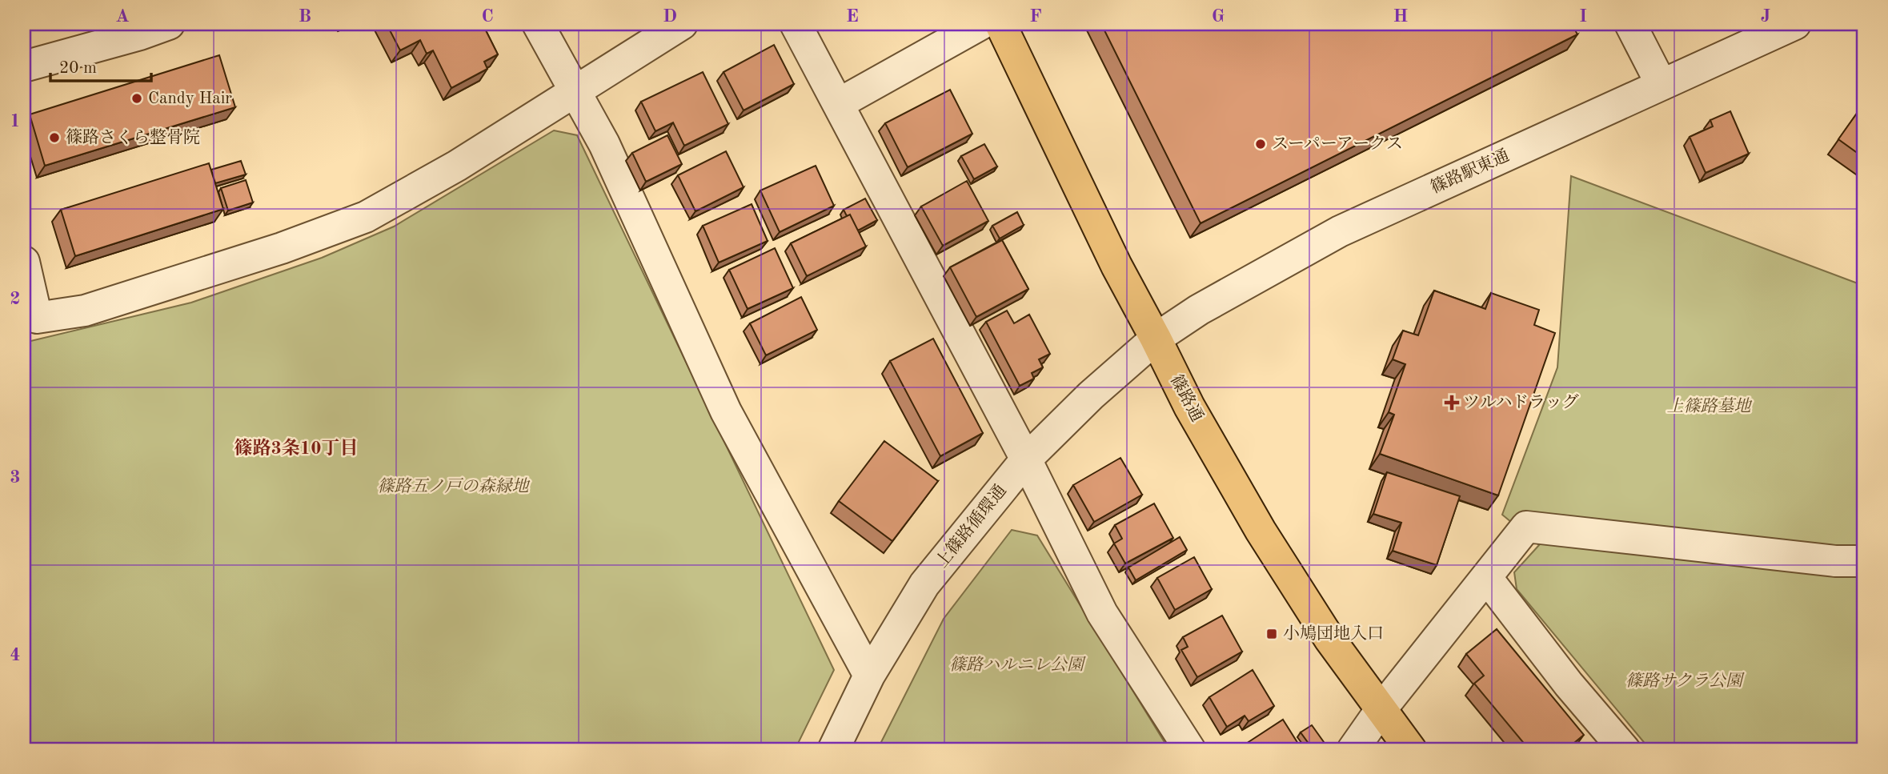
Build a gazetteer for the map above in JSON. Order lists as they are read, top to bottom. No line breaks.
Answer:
{"streets":{"main road":["篠路通"],"street":["篠路駅東通","上篠路循環通"]},"crossings":[["篠路駅東通","篠路通"],["篠路駅東通","上篠路循環通"],["篠路通","上篠路循環通"]],"districts":["篠路3条10丁目"],"parks":["上篠路墓地","篠路五ノ戸の森緑地","篠路ハルニレ公園","篠路サクラ公園"],"places":{"other":["Candy Hair","篠路さくら整骨院","スーパーアークス"],"health":["ツルハドラッグ"],"transit":["小鳩団地入口"]},"scale_bar":"20 m","grid":{"columns":["A","B","C","D","E","F","G","H","I","J"],"rows":["1","2","3","4"]}}
